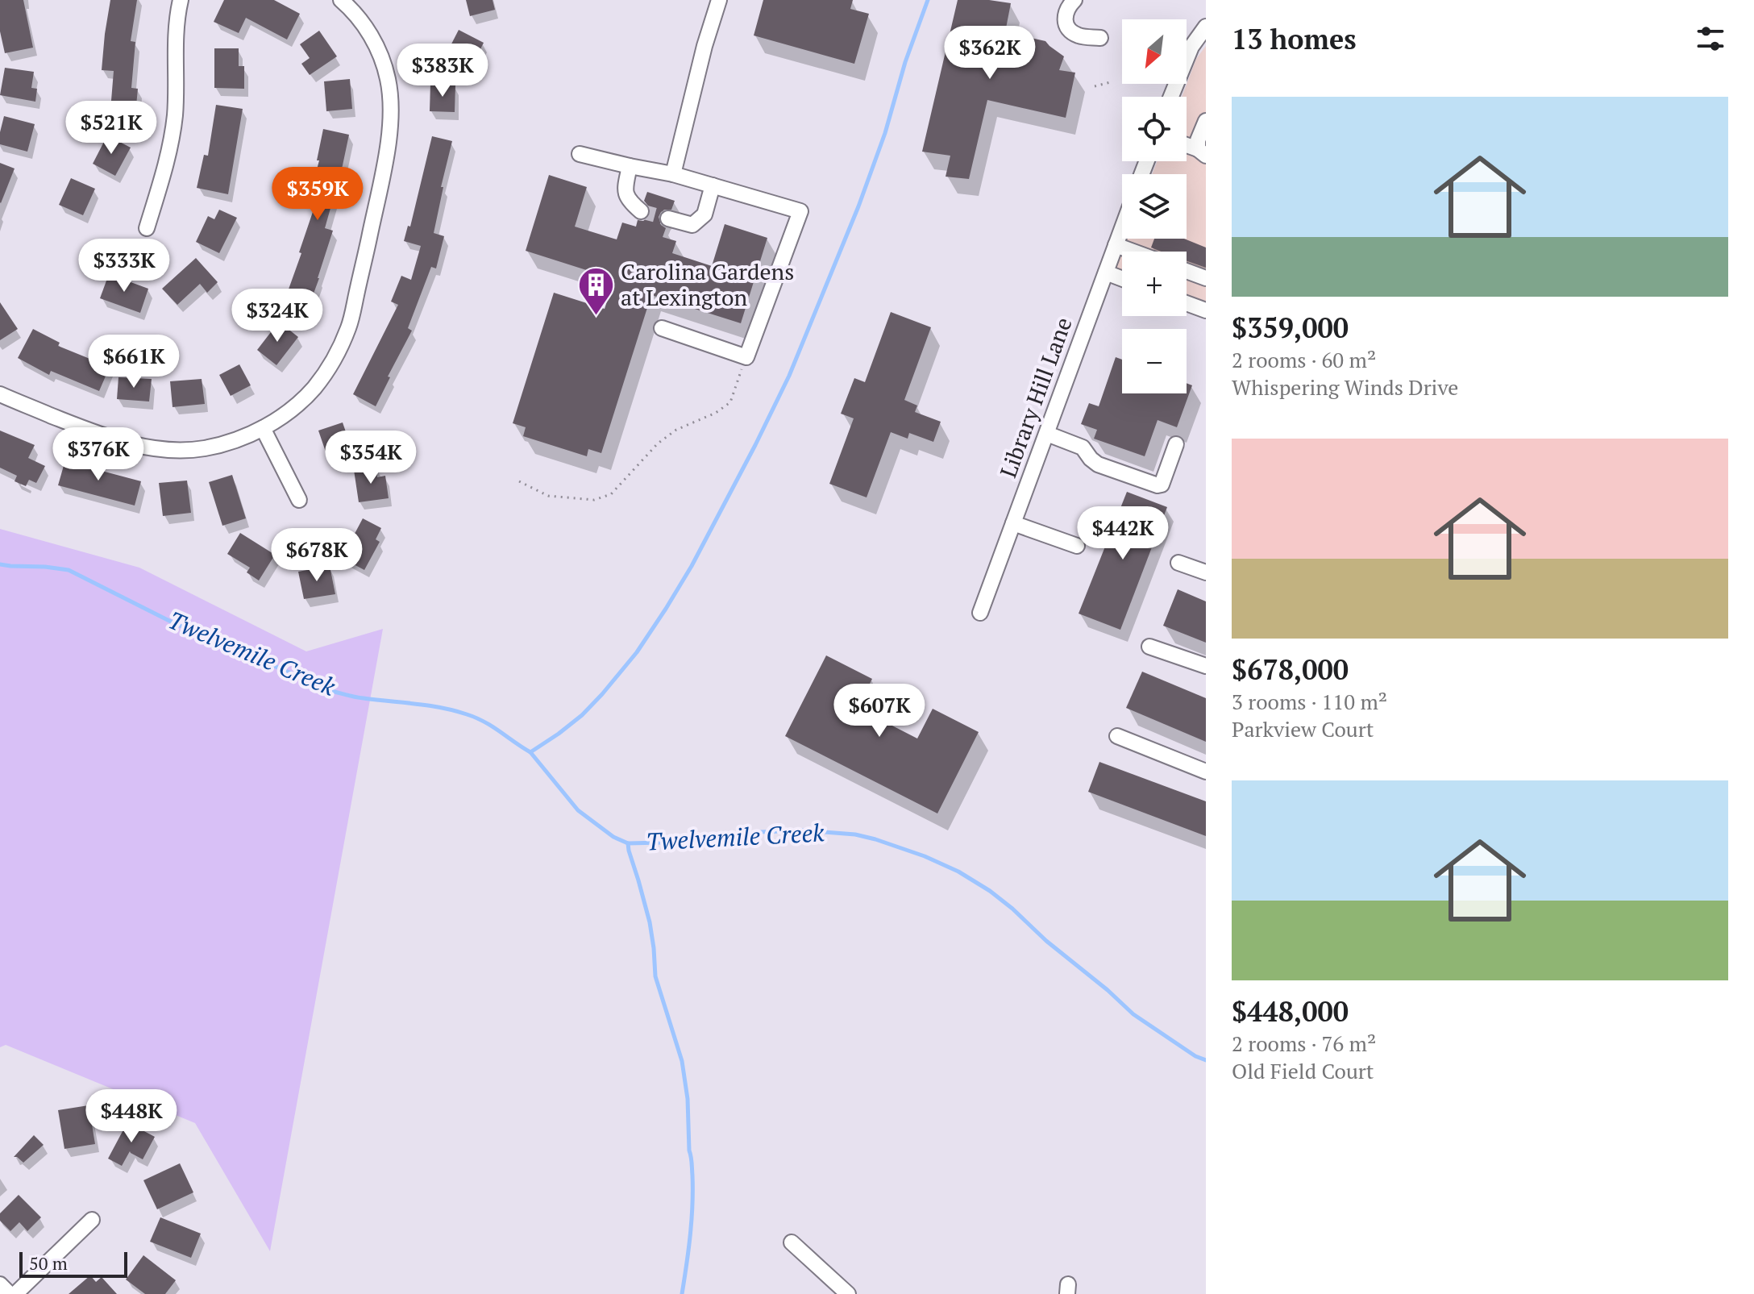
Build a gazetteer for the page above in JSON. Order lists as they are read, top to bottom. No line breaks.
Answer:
{"streets":{"street":["Library Hill Lane"]},"water":["Twelvemile Creek"],"places":{"building":["Carolina Gardens at Lexington"]},"scale_bar":"50 m","north":"bottom left","page":{"heading":"13 homes","map_buttons":["+","−"],"price":["$362K","$383K","$521K","$359K","$333K","$324K","$661K","$376K","$354K","$442K","$678K","$607K","$448K"],"list":[{"name":"$359,000","note":"2 rooms · 60 m² · Whispering Winds Drive"},{"name":"$678,000","note":"3 rooms · 110 m² · Parkview Court"},{"name":"$448,000","note":"2 rooms · 76 m² · Old Field Court"}],"scale":"50 m"}}
